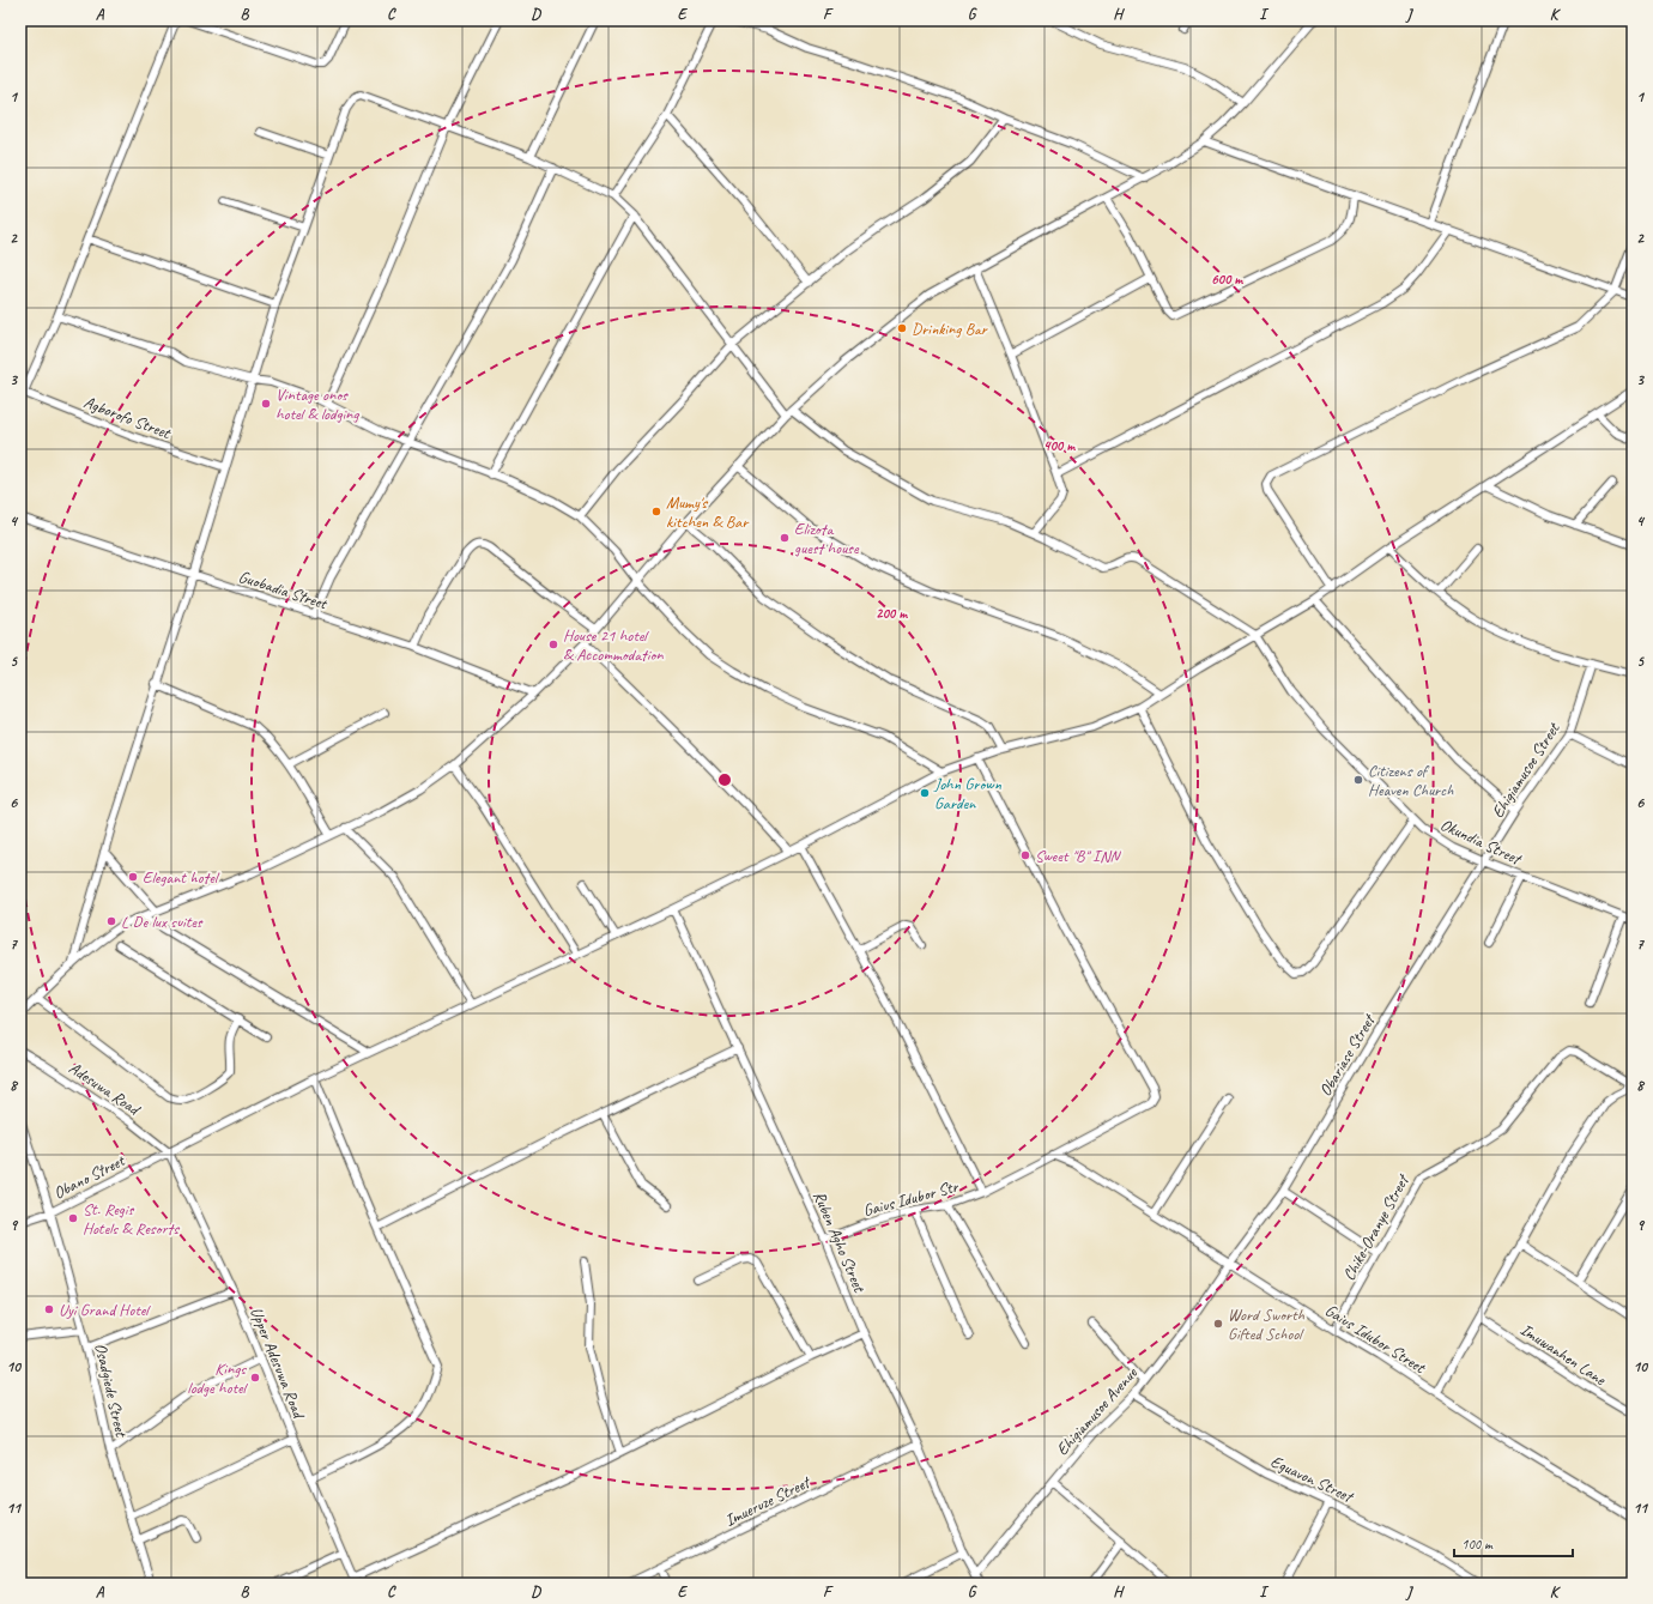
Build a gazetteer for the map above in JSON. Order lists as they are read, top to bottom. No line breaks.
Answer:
{"streets":{"street":["Agborofo Street","Guobadia Street","Ehigiamusoe Street","Okundia Street","Obariase Street","Adesuwa Road","Obano Street","Gaius Idubor Str","Chike-Oranye Street","Ruben Agho Street","Gaius Idubor Street","Imuwanhen Lane","Upper Adesuwa Road","Osadgiede Street","Ehigiamusoe Avenue","Eguavon Street","Imueruze Street"]},"crossings":[["Ehigiamusoe Street","Okundia Street"],["Ehigiamusoe Street","Obariase Street"],["Okundia Street","Obariase Street"],["Okundia Street","Obano Street"],["Obariase Street","Gaius Idubor Street"],["Obariase Street","Ehigiamusoe Avenue"],["Adesuwa Road","Obano Street"],["Adesuwa Road","Upper Adesuwa Road"],["Obano Street","Gaius Idubor Str"],["Obano Street","Ruben Agho Street"],["Obano Street","Upper Adesuwa Road"],["Obano Street","Osadgiede Street"],["Gaius Idubor Str","Ruben Agho Street"],["Gaius Idubor Str","Gaius Idubor Street"],["Chike-Oranye Street","Gaius Idubor Street"],["Ruben Agho Street","Ehigiamusoe Avenue"],["Ruben Agho Street","Imueruze Street"],["Gaius Idubor Street","Ehigiamusoe Avenue"],["Ehigiamusoe Avenue","Eguavon Street"]],"places":["Drinking Bar","Vintage onos hotel & lodging","Mumy's kitchen & Bar","Elizota guest house","House 21 hotel & Accommodation","Citizens of Heaven Church","John Grown Garden","Sweet \"B\" INN","Elegant hotel","L De lux suites","St. Regis Hotels & Resorts","Uyi Grand Hotel","Word Sworth Gifted School","Kings lodge hotel"],"scale_bar":"100 m","grid":{"columns":["A","B","C","D","E","F","G","H","I","J","K"],"rows":["1","2","3","4","5","6","7","8","9","10","11"]},"rings":["600 m","400 m","200 m"]}
